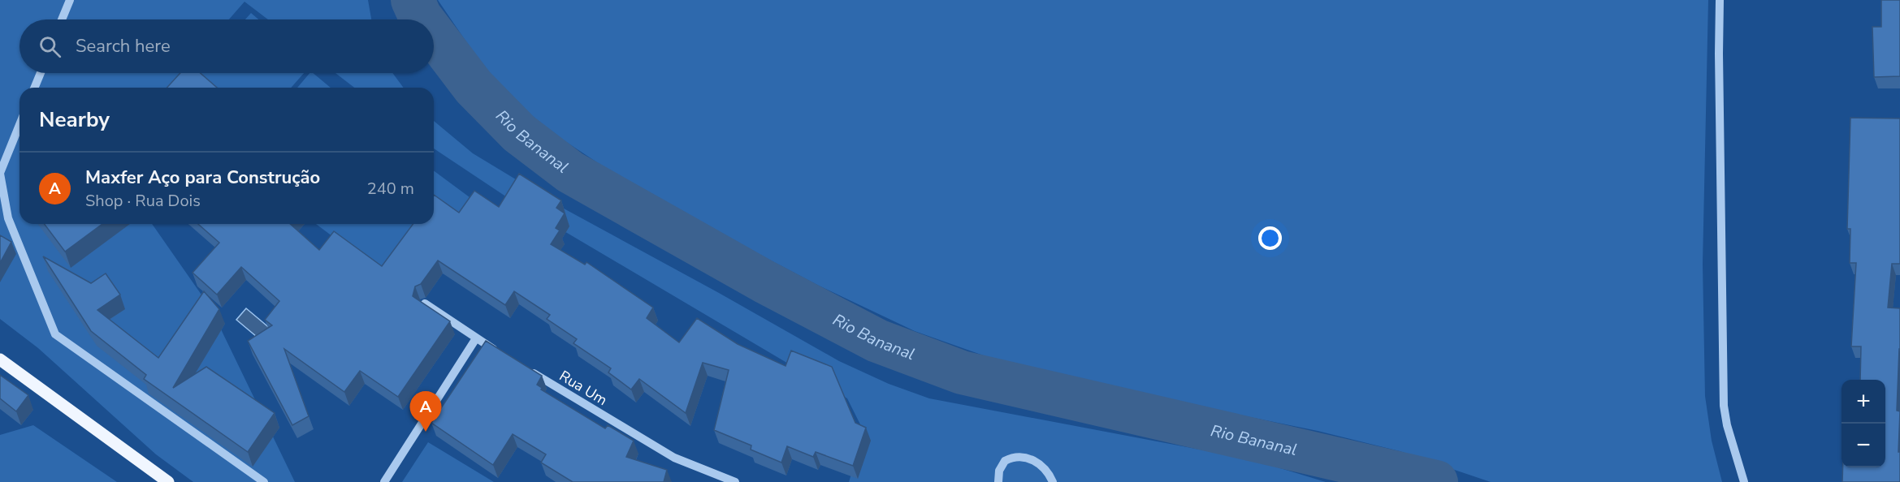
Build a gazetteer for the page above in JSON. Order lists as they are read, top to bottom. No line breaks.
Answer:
{"streets":{"street":["Rua Um"]},"water":["Rio Bananal"],"page":{"search":"Search here","heading":"Nearby","list":[{"mark":"A","name":"Maxfer Aço para Construção","note":"Shop · Rua Dois","value":"240 m"}],"map_buttons":["+","−"],"pins":"A"}}
